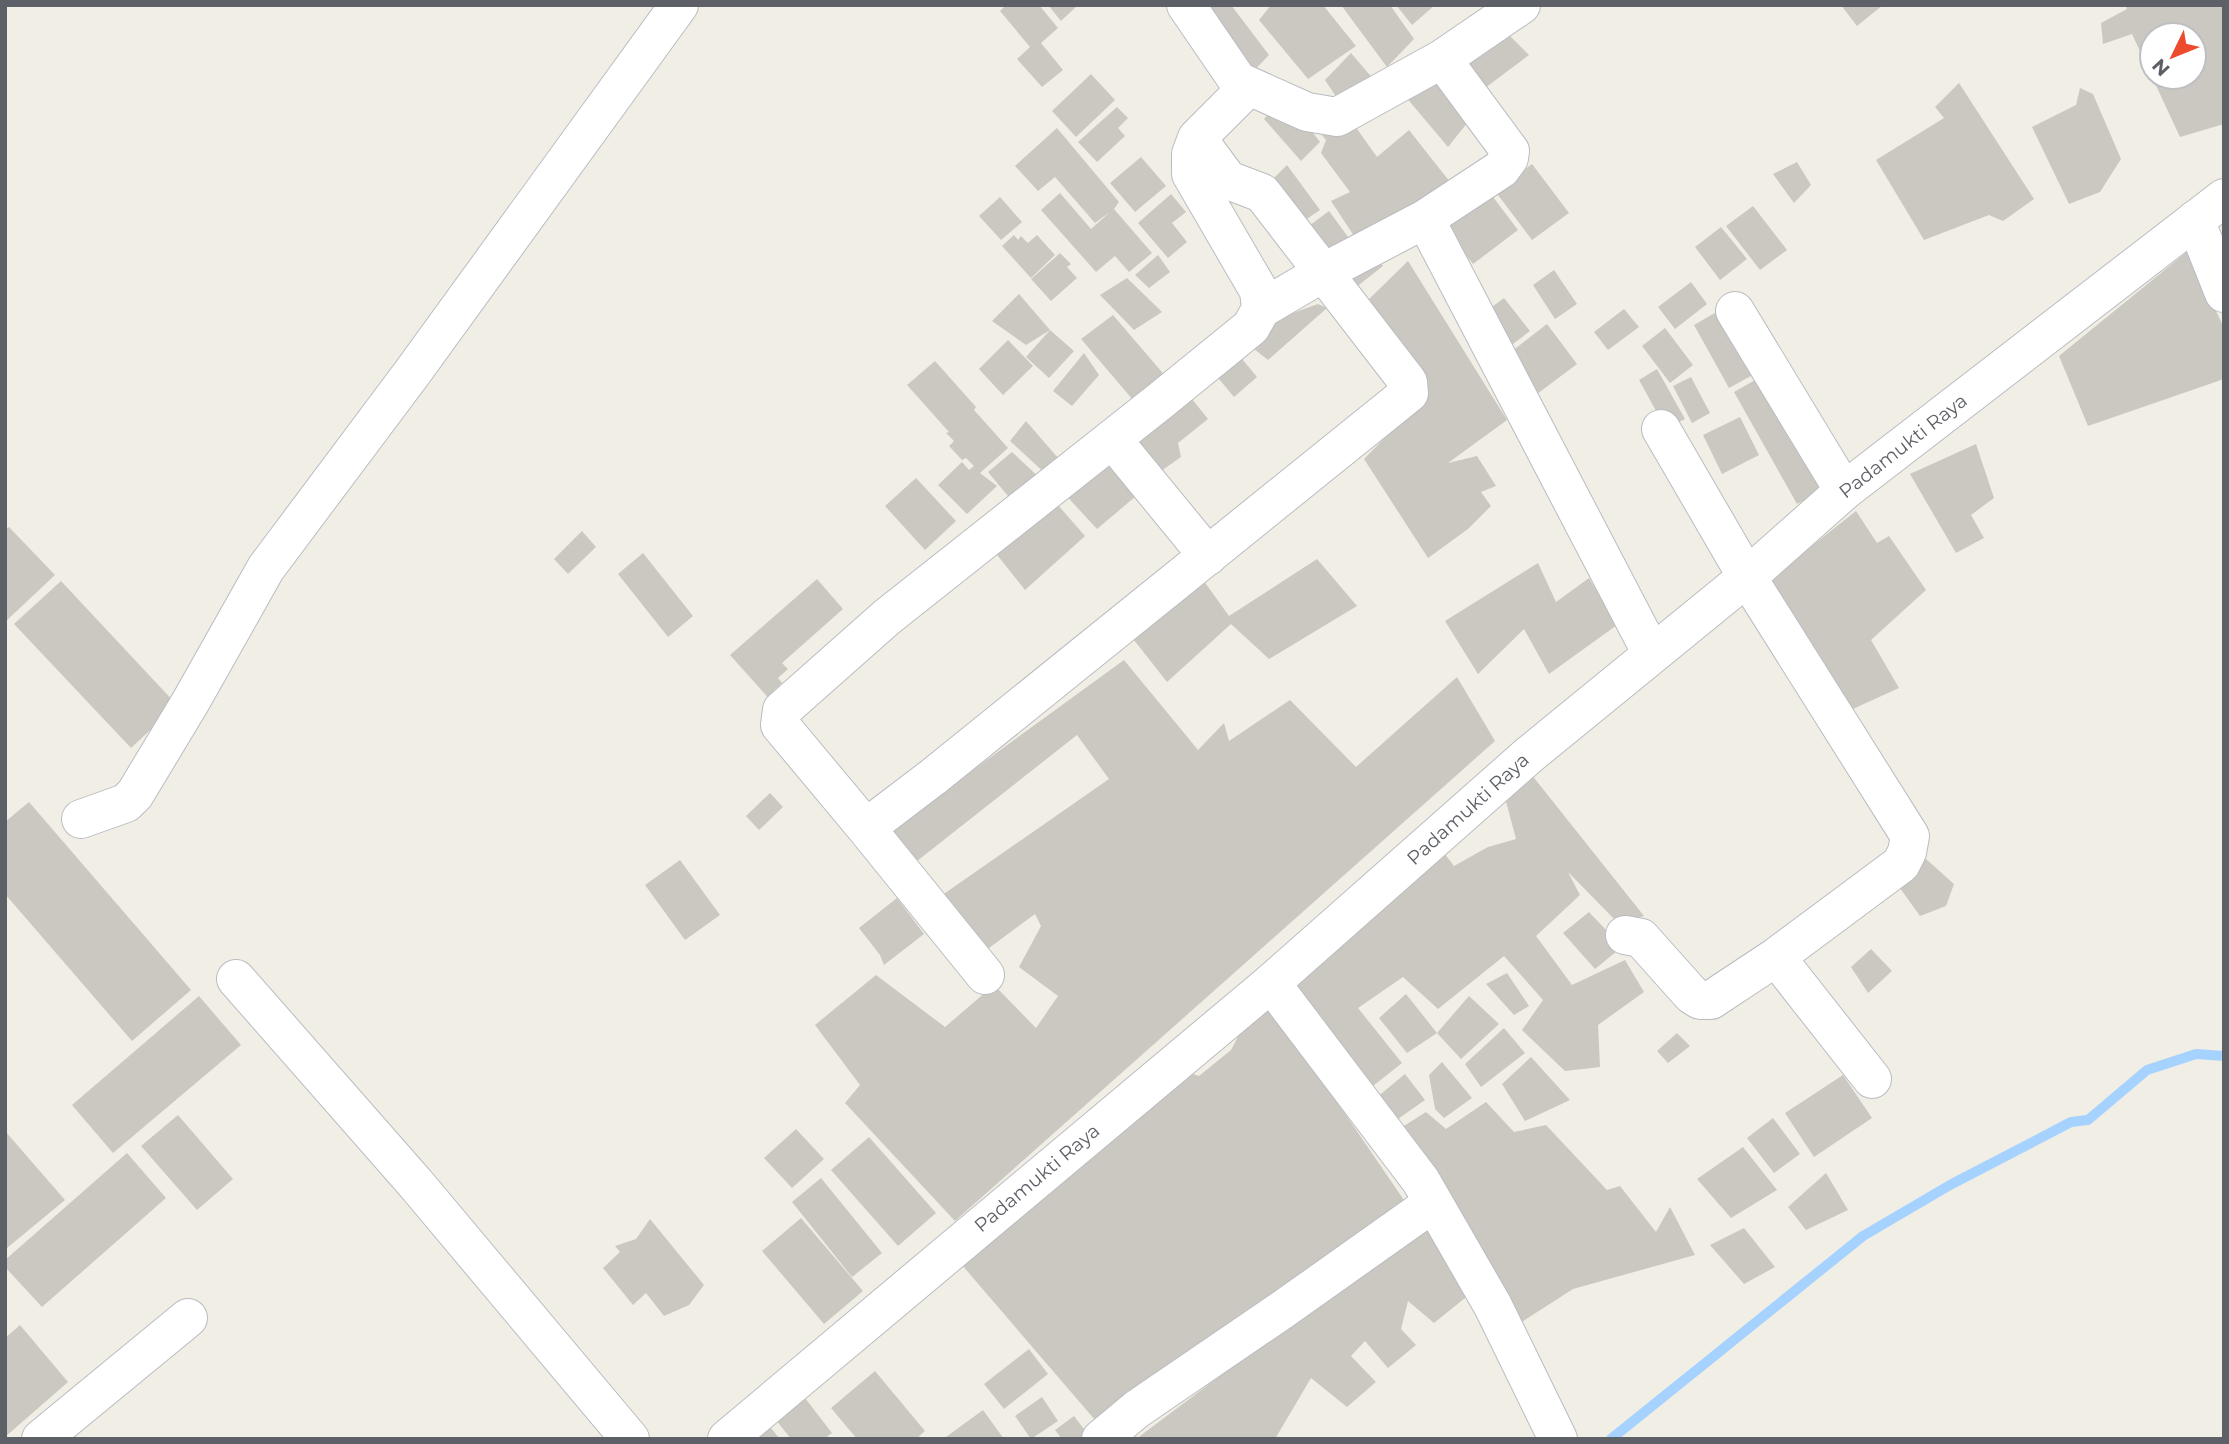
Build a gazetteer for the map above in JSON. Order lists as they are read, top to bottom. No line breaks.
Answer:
{"streets":{"street":["Padamukti Raya"]},"north":"bottom left"}
